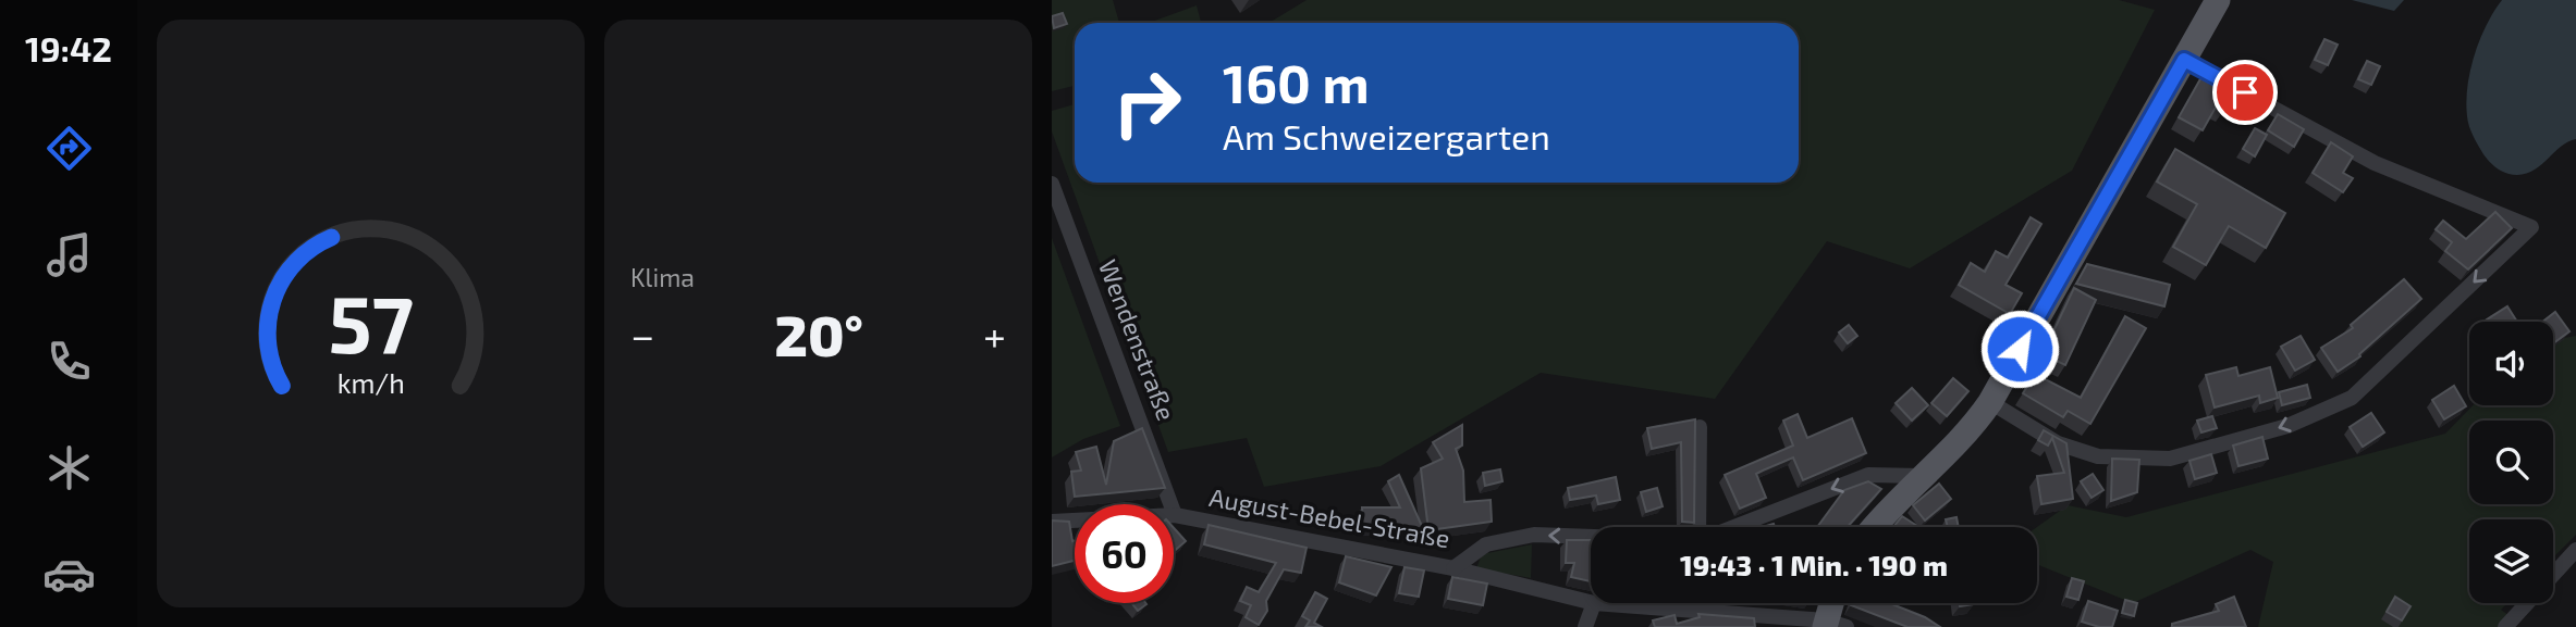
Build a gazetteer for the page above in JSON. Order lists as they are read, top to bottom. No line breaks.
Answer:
{"streets":{"street":["Wendenstraße","August-Bebel-Straße"]},"crossings":[["Wendenstraße","August-Bebel-Straße"]],"page":{"tabs":"19:42","tile":"Klima","turn":["160 m","Am Schweizergarten"],"heat":["−","20°","+"],"limit":"60","trip":"19:43 · 1 Min. · 190 m","gauge":["57","km/h"]}}
